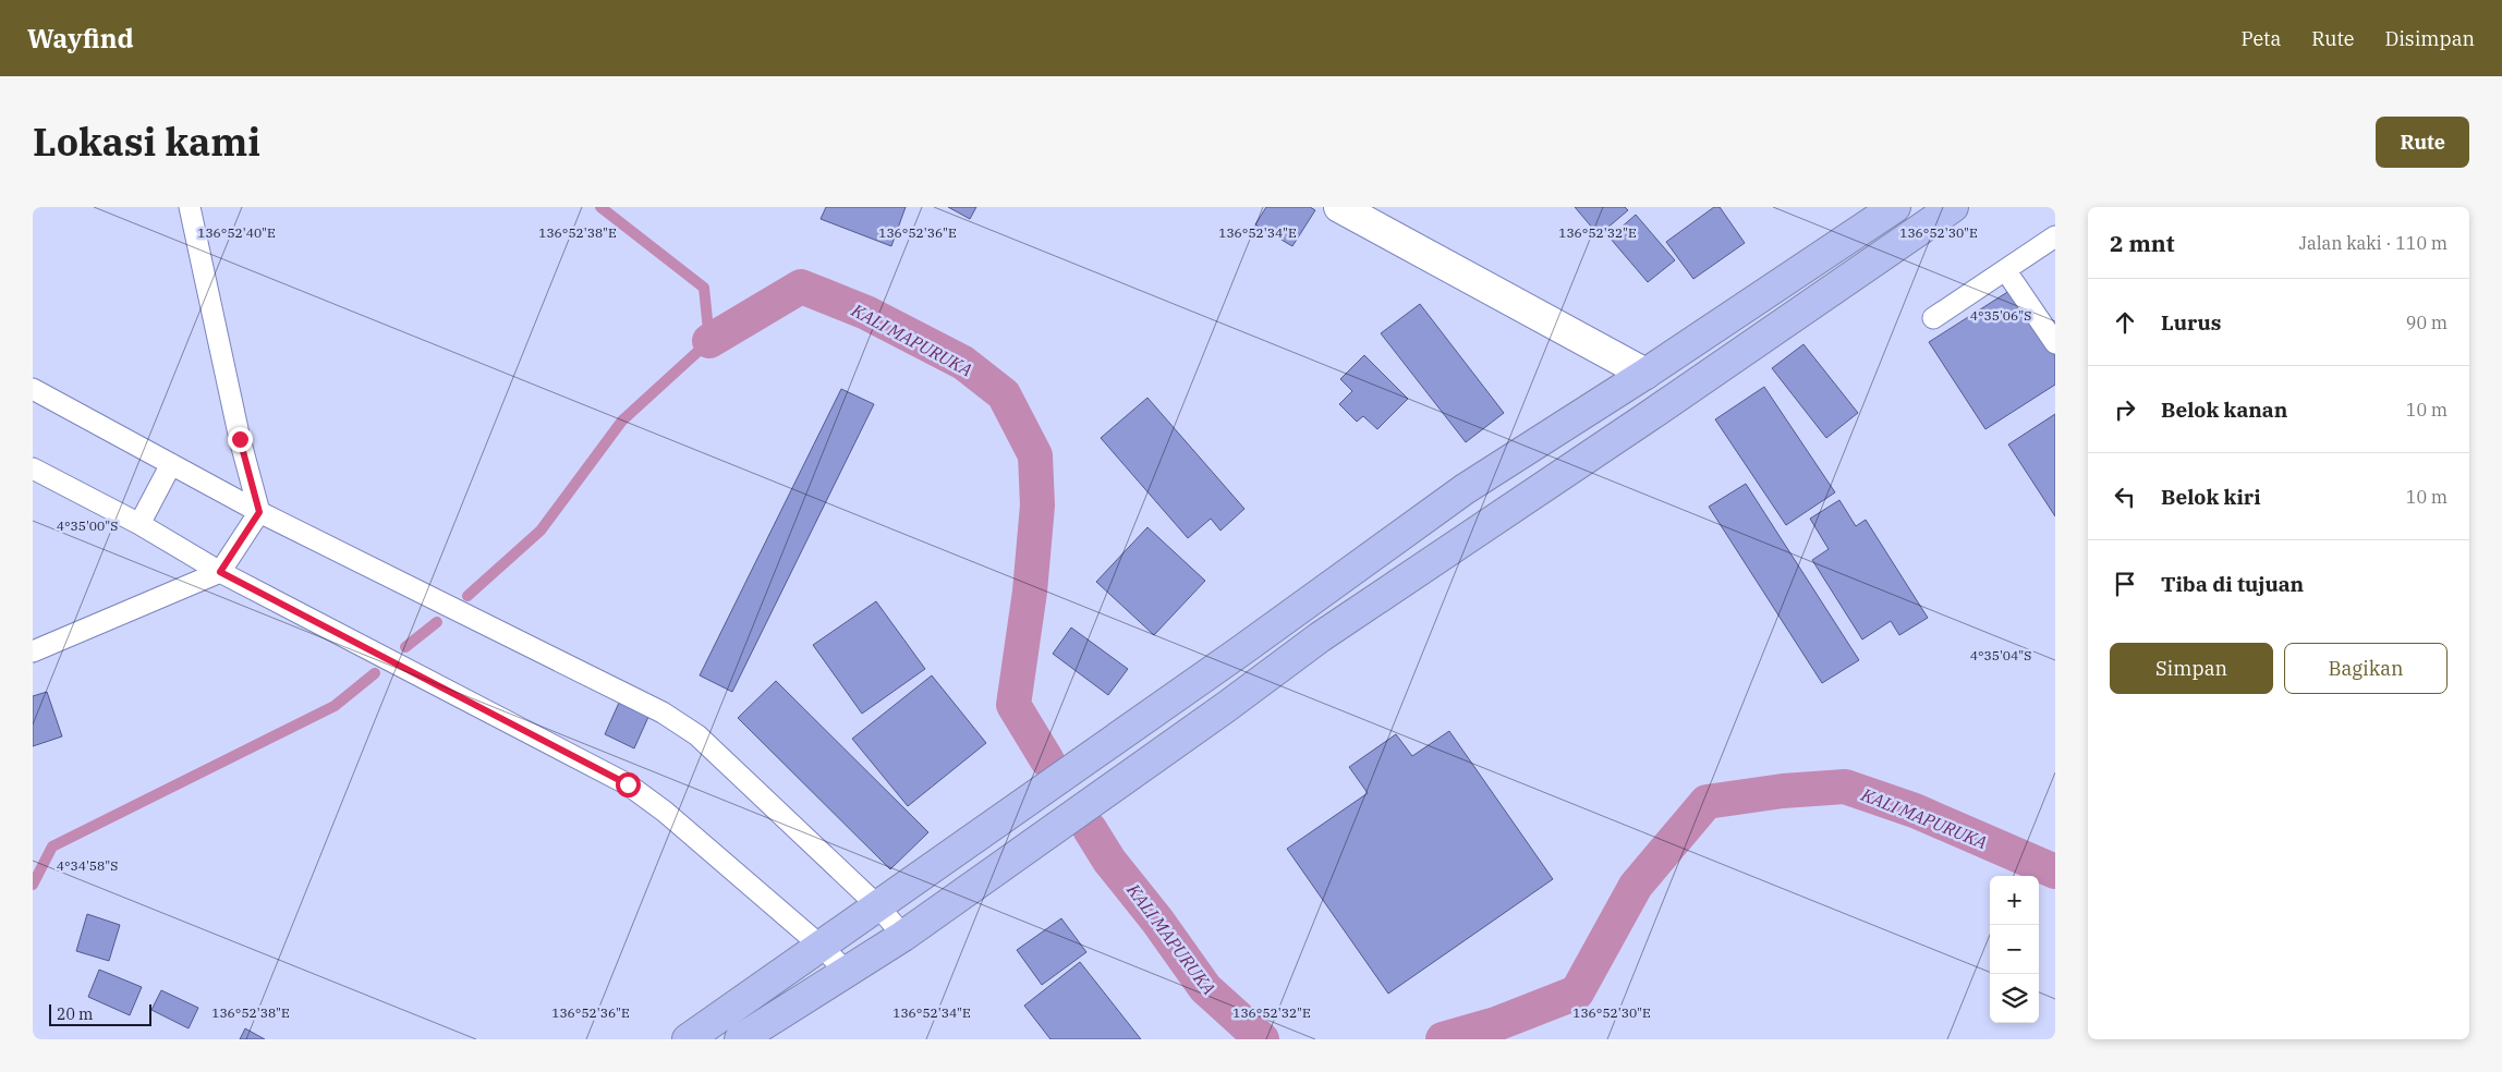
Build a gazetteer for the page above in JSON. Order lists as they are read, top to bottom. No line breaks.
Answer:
{"water":["KALI MAPURUKA"],"scale_bar":"20 m","page":{"header":"Wayfind","nav":["Peta","Rute","Disimpan"],"title":"Lokasi kami","buttons":["Rute",["Simpan","Bagikan"]],"heading":["2 mnt","Jalan kaki · 110 m"],"list":[["Lurus","90 m"],["Belok kanan","10 m"],["Belok kiri","10 m"],"Tiba di tujuan"],"map_buttons":["+","−"],"scale":"20 m"},"coordinates":["136°52'40\"E","136°52'38\"E","136°52'36\"E","136°52'34\"E","136°52'32\"E","136°52'30\"E","4°35'06\"S","4°35'00\"S","4°35'04\"S","4°34'58\"S"]}
